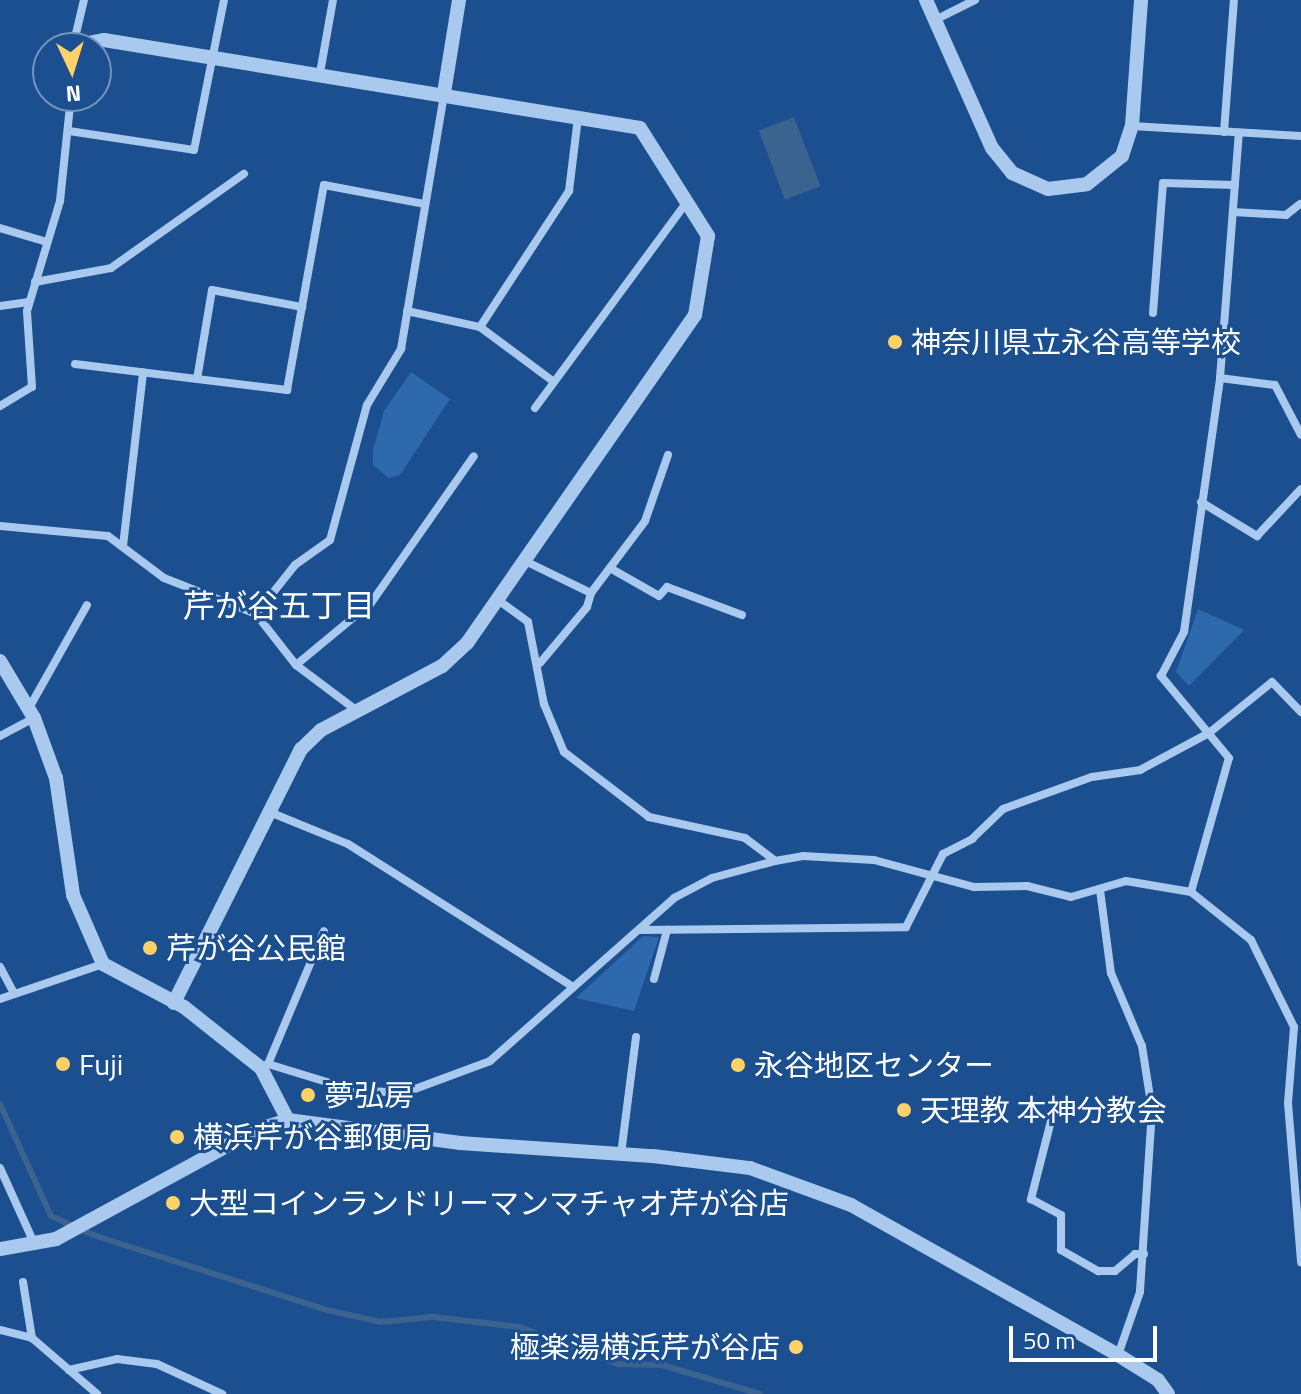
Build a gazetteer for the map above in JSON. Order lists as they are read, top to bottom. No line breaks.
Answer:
{"districts":["芹が谷五丁目"],"places":["神奈川県立永谷高等学校","芹が谷公民館","Fuji","永谷地区センター","夢弘房","天理教 本神分教会","横浜芹が谷郵便局","大型コインランドリーマンマチャオ芹が谷店","極楽湯横浜芹が谷店"],"scale_bar":"50 m","north":"bottom"}
